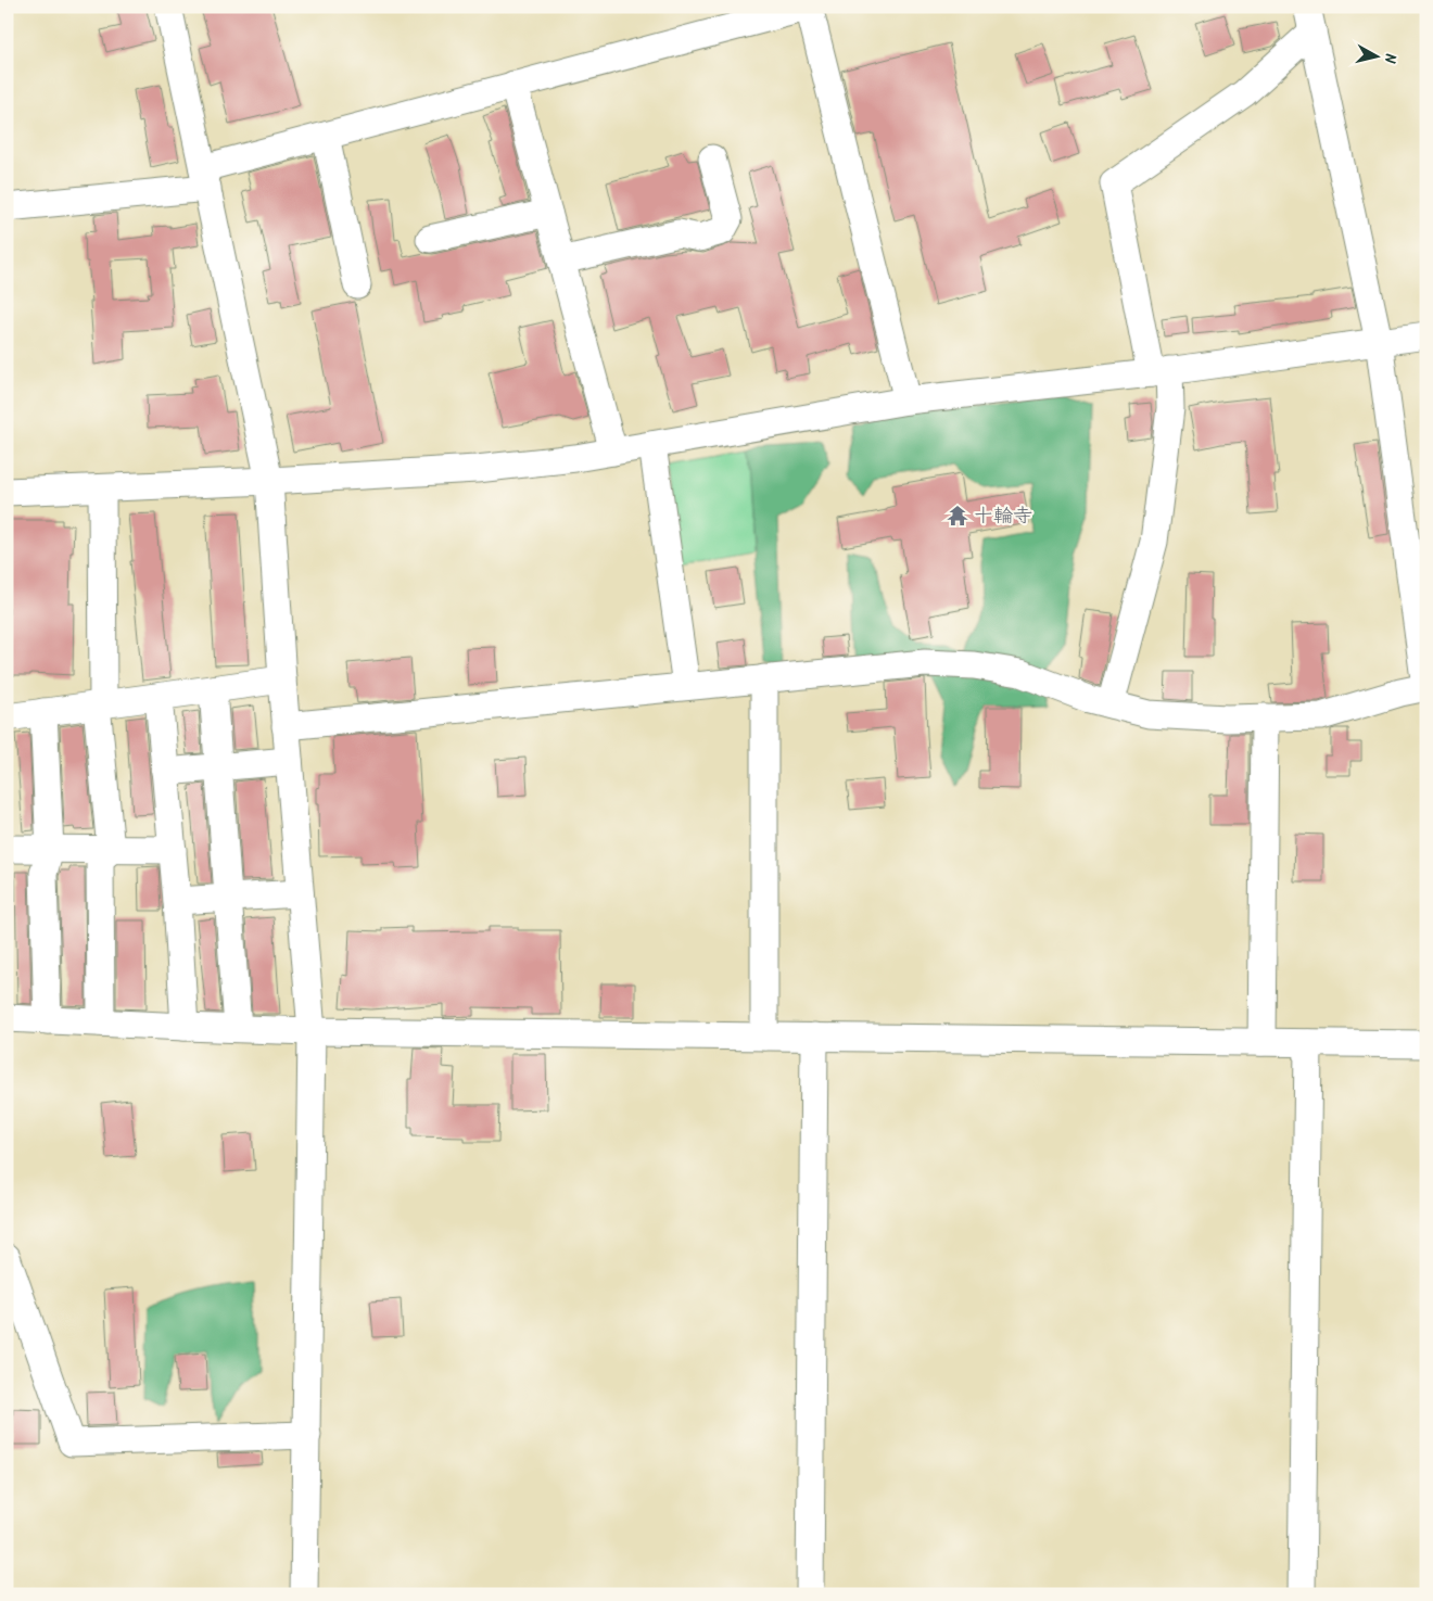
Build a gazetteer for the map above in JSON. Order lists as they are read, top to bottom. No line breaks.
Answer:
{"places":{"temple":["十輪寺"]},"north":"right"}
